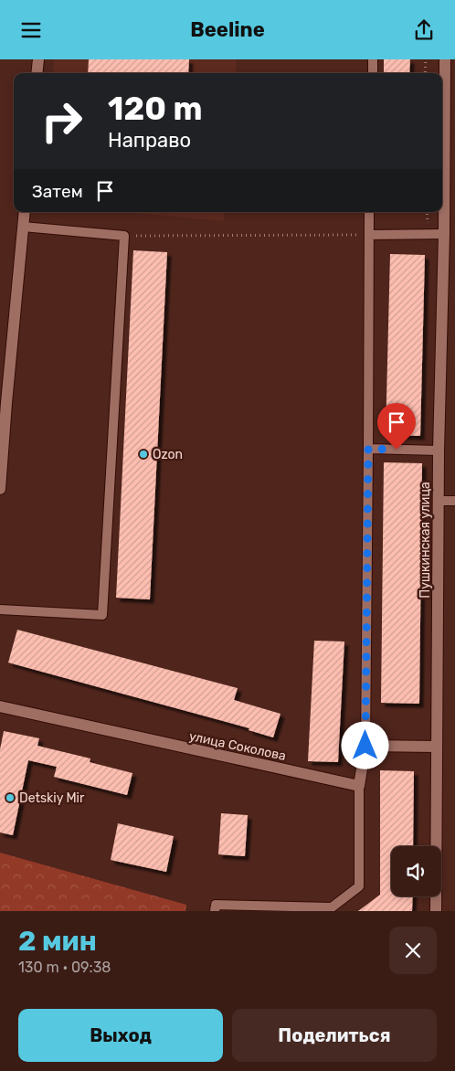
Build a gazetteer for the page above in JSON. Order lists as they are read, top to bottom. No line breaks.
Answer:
{"streets":{"street":["Пушкинская улица","улица Соколова"]},"places":["Ozon","Detskiy Mir"],"page":{"header":"Beeline","turn":["120 m","Направо"],"then":"Затем","heading":["2 мин","130 m · 09:38"],"buttons":["Выход","Поделиться"]}}
